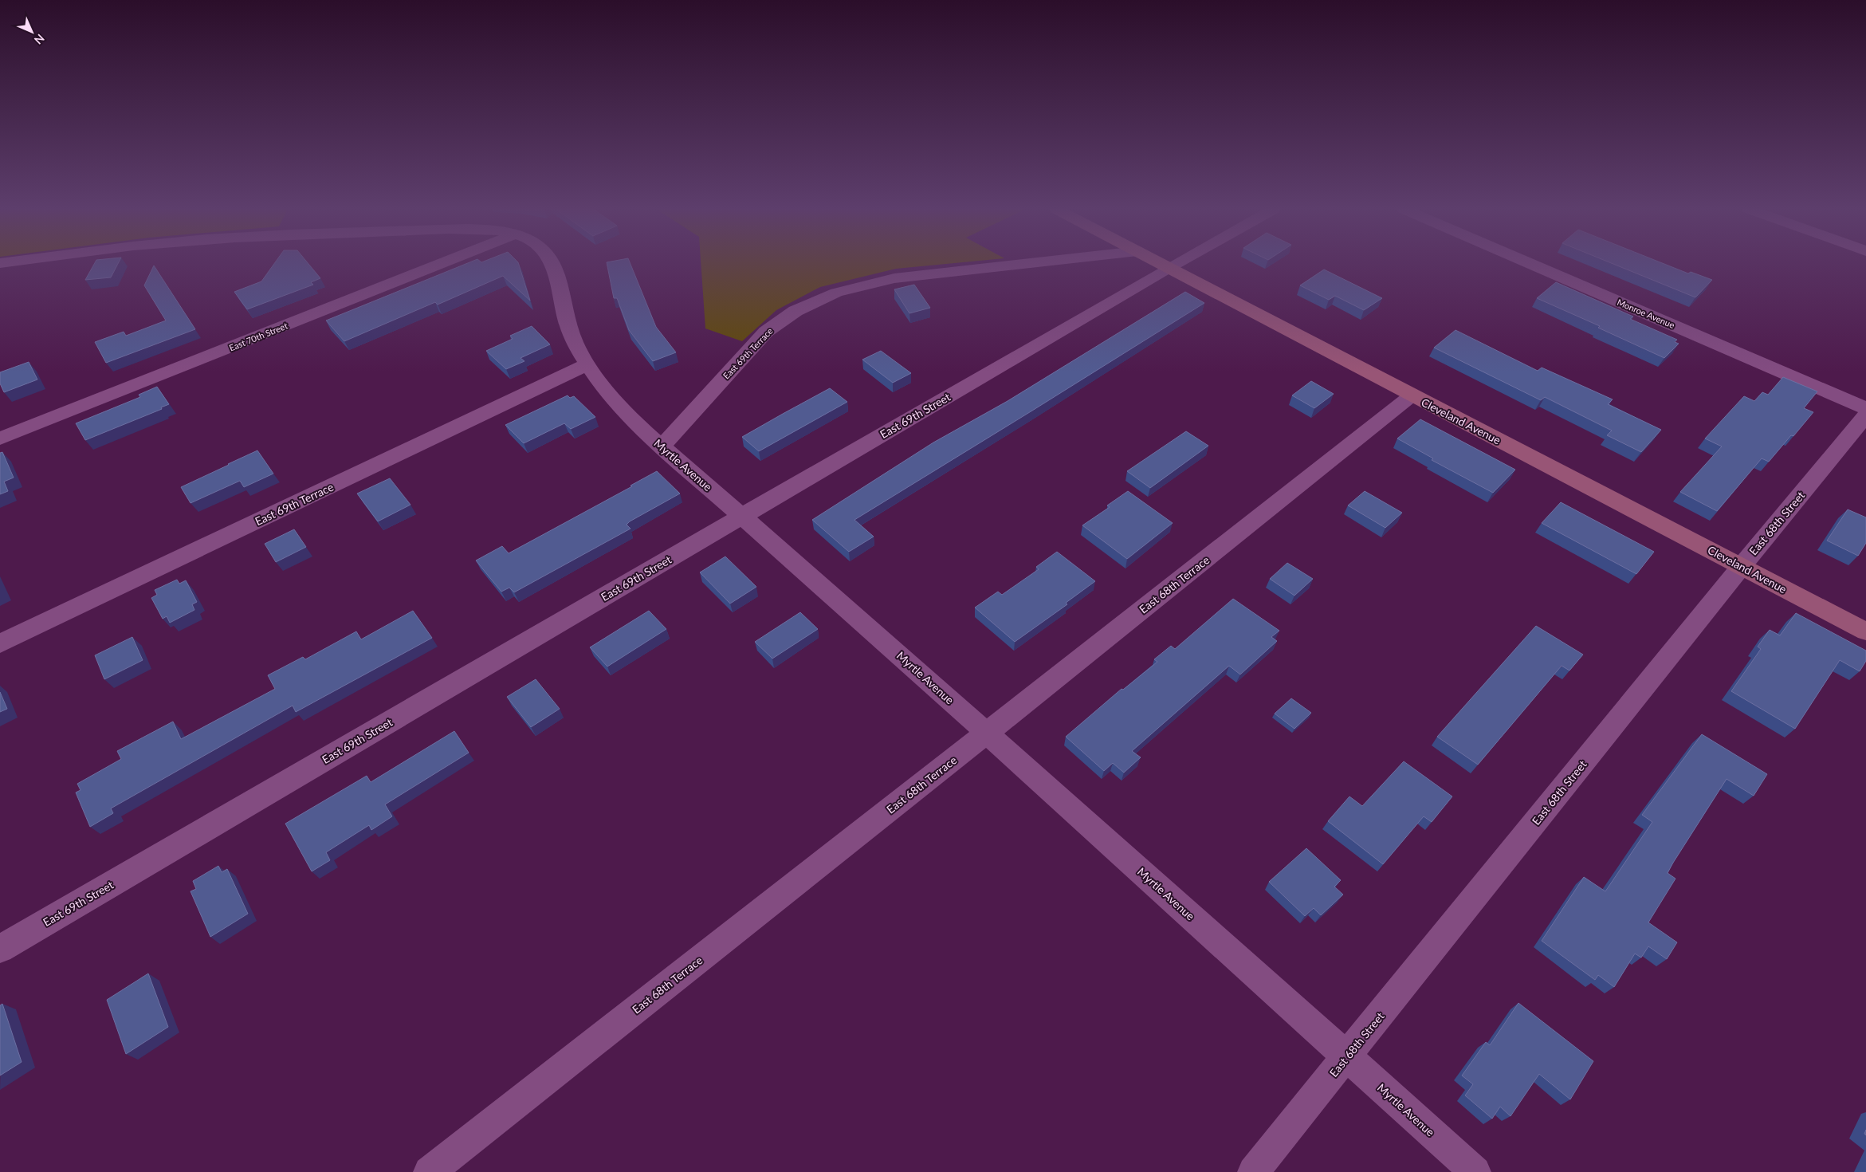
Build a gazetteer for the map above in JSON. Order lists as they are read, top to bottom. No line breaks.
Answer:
{"streets":{"main road":["Cleveland Avenue"],"street":["Monroe Avenue","East 70th Street","East 69th Terrace","East 69th Street","Myrtle Avenue","East 68th Street","East 68th Terrace"]},"crossings":[["East 69th Terrace","Myrtle Avenue"],["East 69th Street","Cleveland Avenue"],["East 69th Street","Myrtle Avenue"],["Cleveland Avenue","East 68th Street"],["Cleveland Avenue","East 68th Terrace"],["Myrtle Avenue","East 68th Street"],["Myrtle Avenue","East 68th Terrace"]],"north":"bottom right"}
